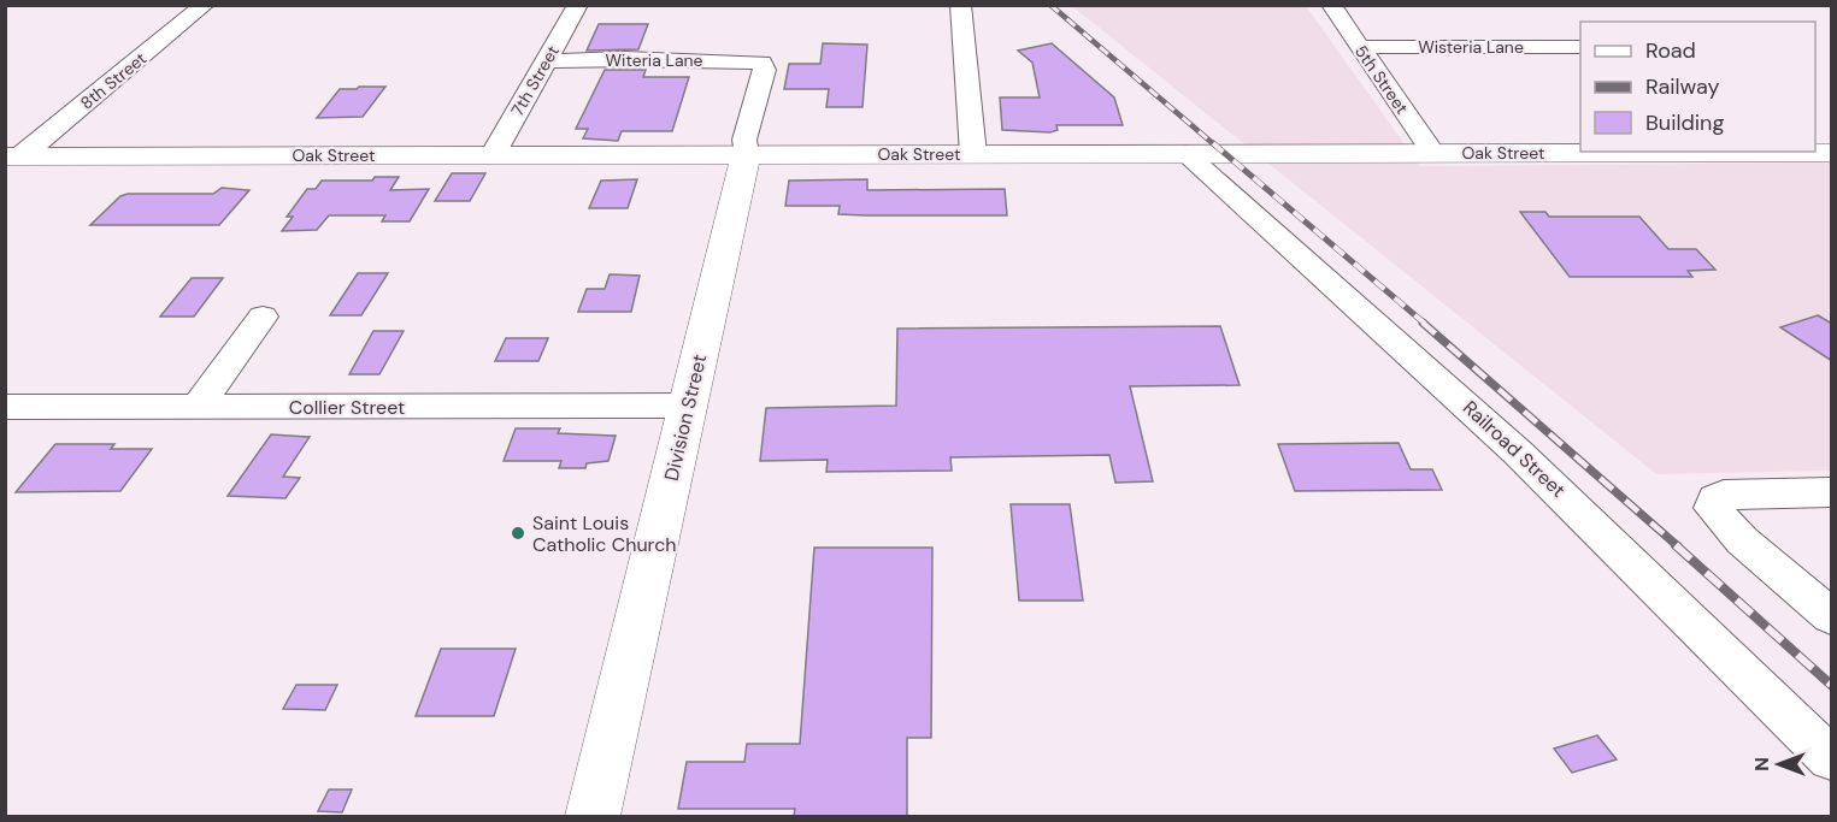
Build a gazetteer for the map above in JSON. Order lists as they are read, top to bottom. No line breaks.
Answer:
{"streets":{"main road":["Oak Street","Division Street"],"street":["Wisteria Lane","Witeria Lane","5th Street","8th Street","7th Street","Collier Street","Railroad Street"]},"crossings":[["Wisteria Lane","5th Street"],["Witeria Lane","7th Street"],["Witeria Lane","Division Street"],["5th Street","Oak Street"],["8th Street","Oak Street"],["7th Street","Oak Street"],["Oak Street","Division Street"],["Oak Street","Railroad Street"],["Collier Street","Division Street"]],"places":["Saint Louis Catholic Church"],"legend":["Road","Railway","Building"],"north":"left"}
